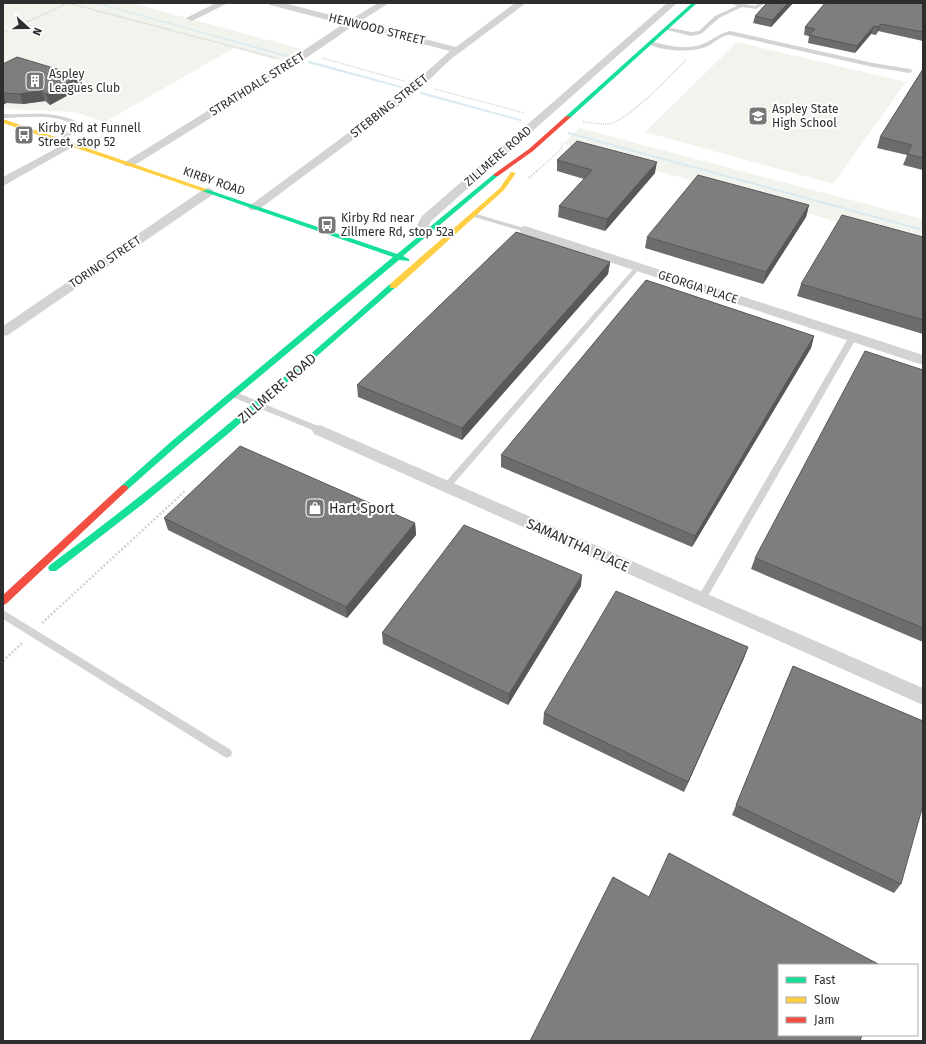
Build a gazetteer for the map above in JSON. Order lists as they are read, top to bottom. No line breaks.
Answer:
{"streets":{"main road":["ZILLMERE ROAD","KIRBY ROAD"],"street":["HENWOOD STREET","STRATHDALE STREET","STEBBING STREET","TORINO STREET","GEORGIA PLACE","SAMANTHA PLACE"]},"crossings":[["HENWOOD STREET","STRATHDALE STREET"],["HENWOOD STREET","STEBBING STREET"],["STRATHDALE STREET","KIRBY ROAD"],["STEBBING STREET","KIRBY ROAD"],["ZILLMERE ROAD","KIRBY ROAD"],["ZILLMERE ROAD","GEORGIA PLACE"],["ZILLMERE ROAD","SAMANTHA PLACE"],["KIRBY ROAD","TORINO STREET"]],"places":{"building":["Aspley Leagues Club"],"school or university":["Aspley State High School"],"bus stop":["Kirby Rd at Funnell Street, stop 52","Kirby Rd near Zillmere Rd, stop 52a"],"shop":["Hart Sport"]},"legend":["Fast","Slow","Jam"],"north":"right"}
